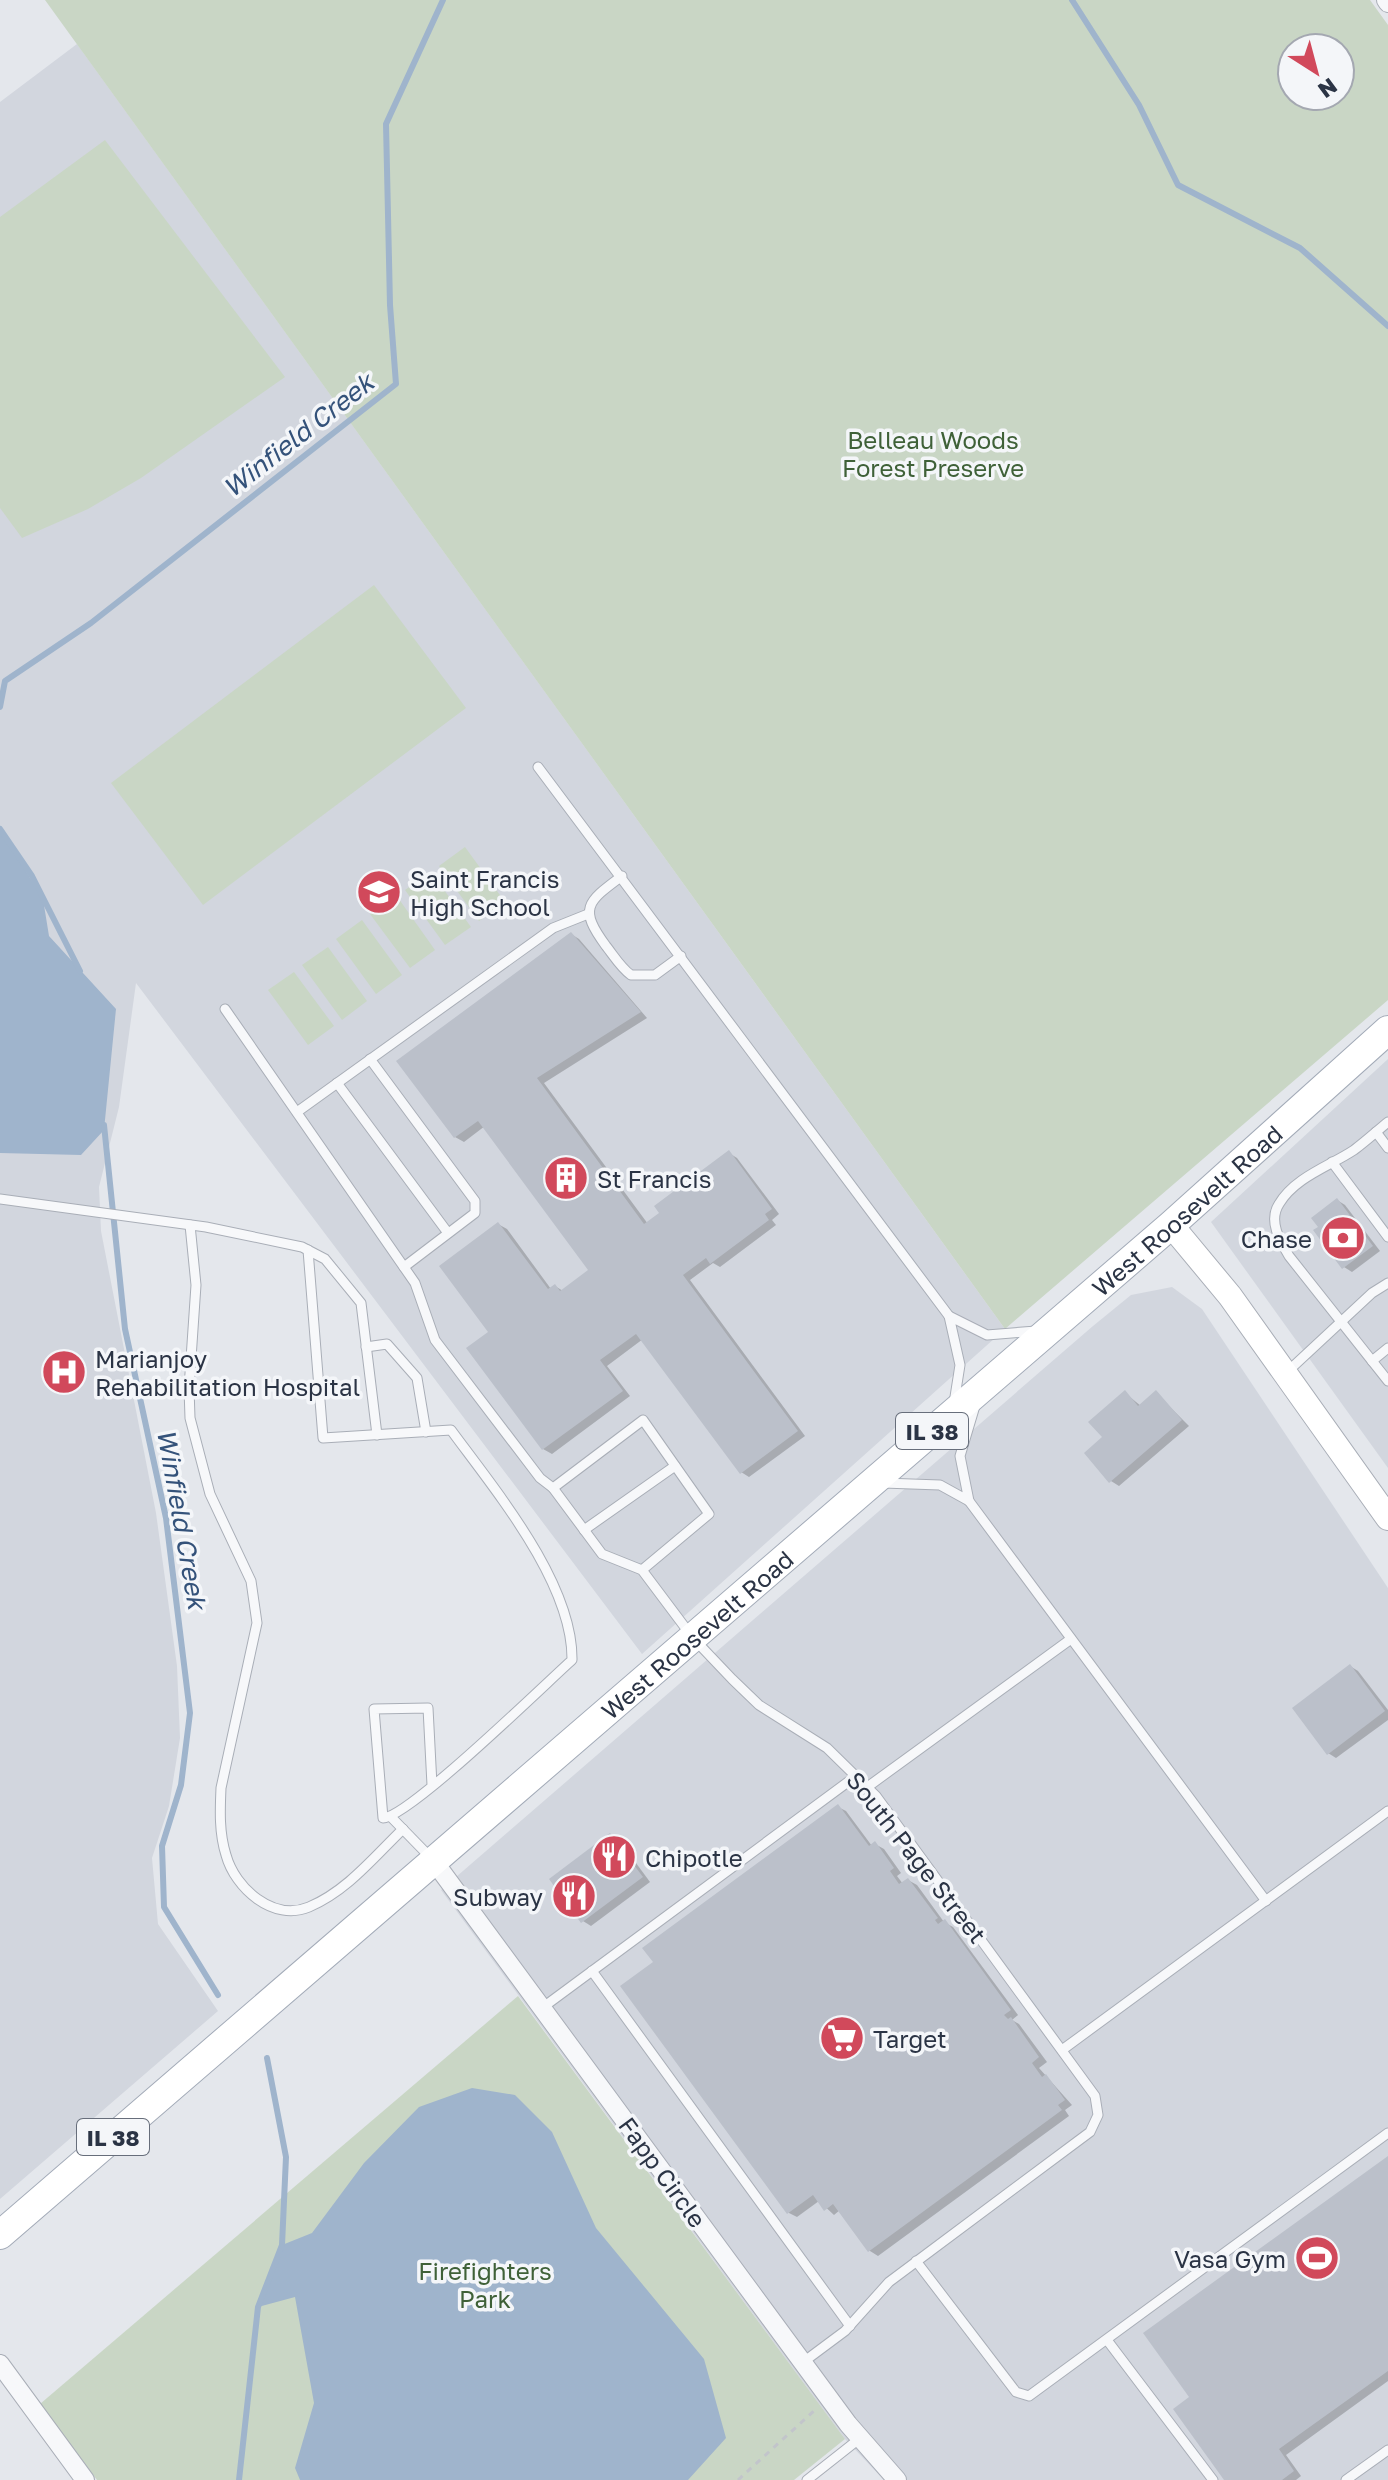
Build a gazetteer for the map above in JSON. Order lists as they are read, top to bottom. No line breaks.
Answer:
{"streets":{"main road":["West Roosevelt Road","IL 38"],"street":["Fapp Circle"],"lane":["South Page Street"]},"crossings":[["West Roosevelt Road","South Page Street"],["West Roosevelt Road","Fapp Circle"]],"water":["Winfield Creek"],"parks":["Belleau Woods Forest Preserve","Firefighters Park"],"places":{"school or university":["Saint Francis High School"],"building":["St Francis"],"bank":["Chase"],"hospital":["Marianjoy Rehabilitation Hospital"],"restaurant":["Chipotle","Subway"],"supermarket":["Target"],"sports":["Vasa Gym"]},"north":"bottom right"}
